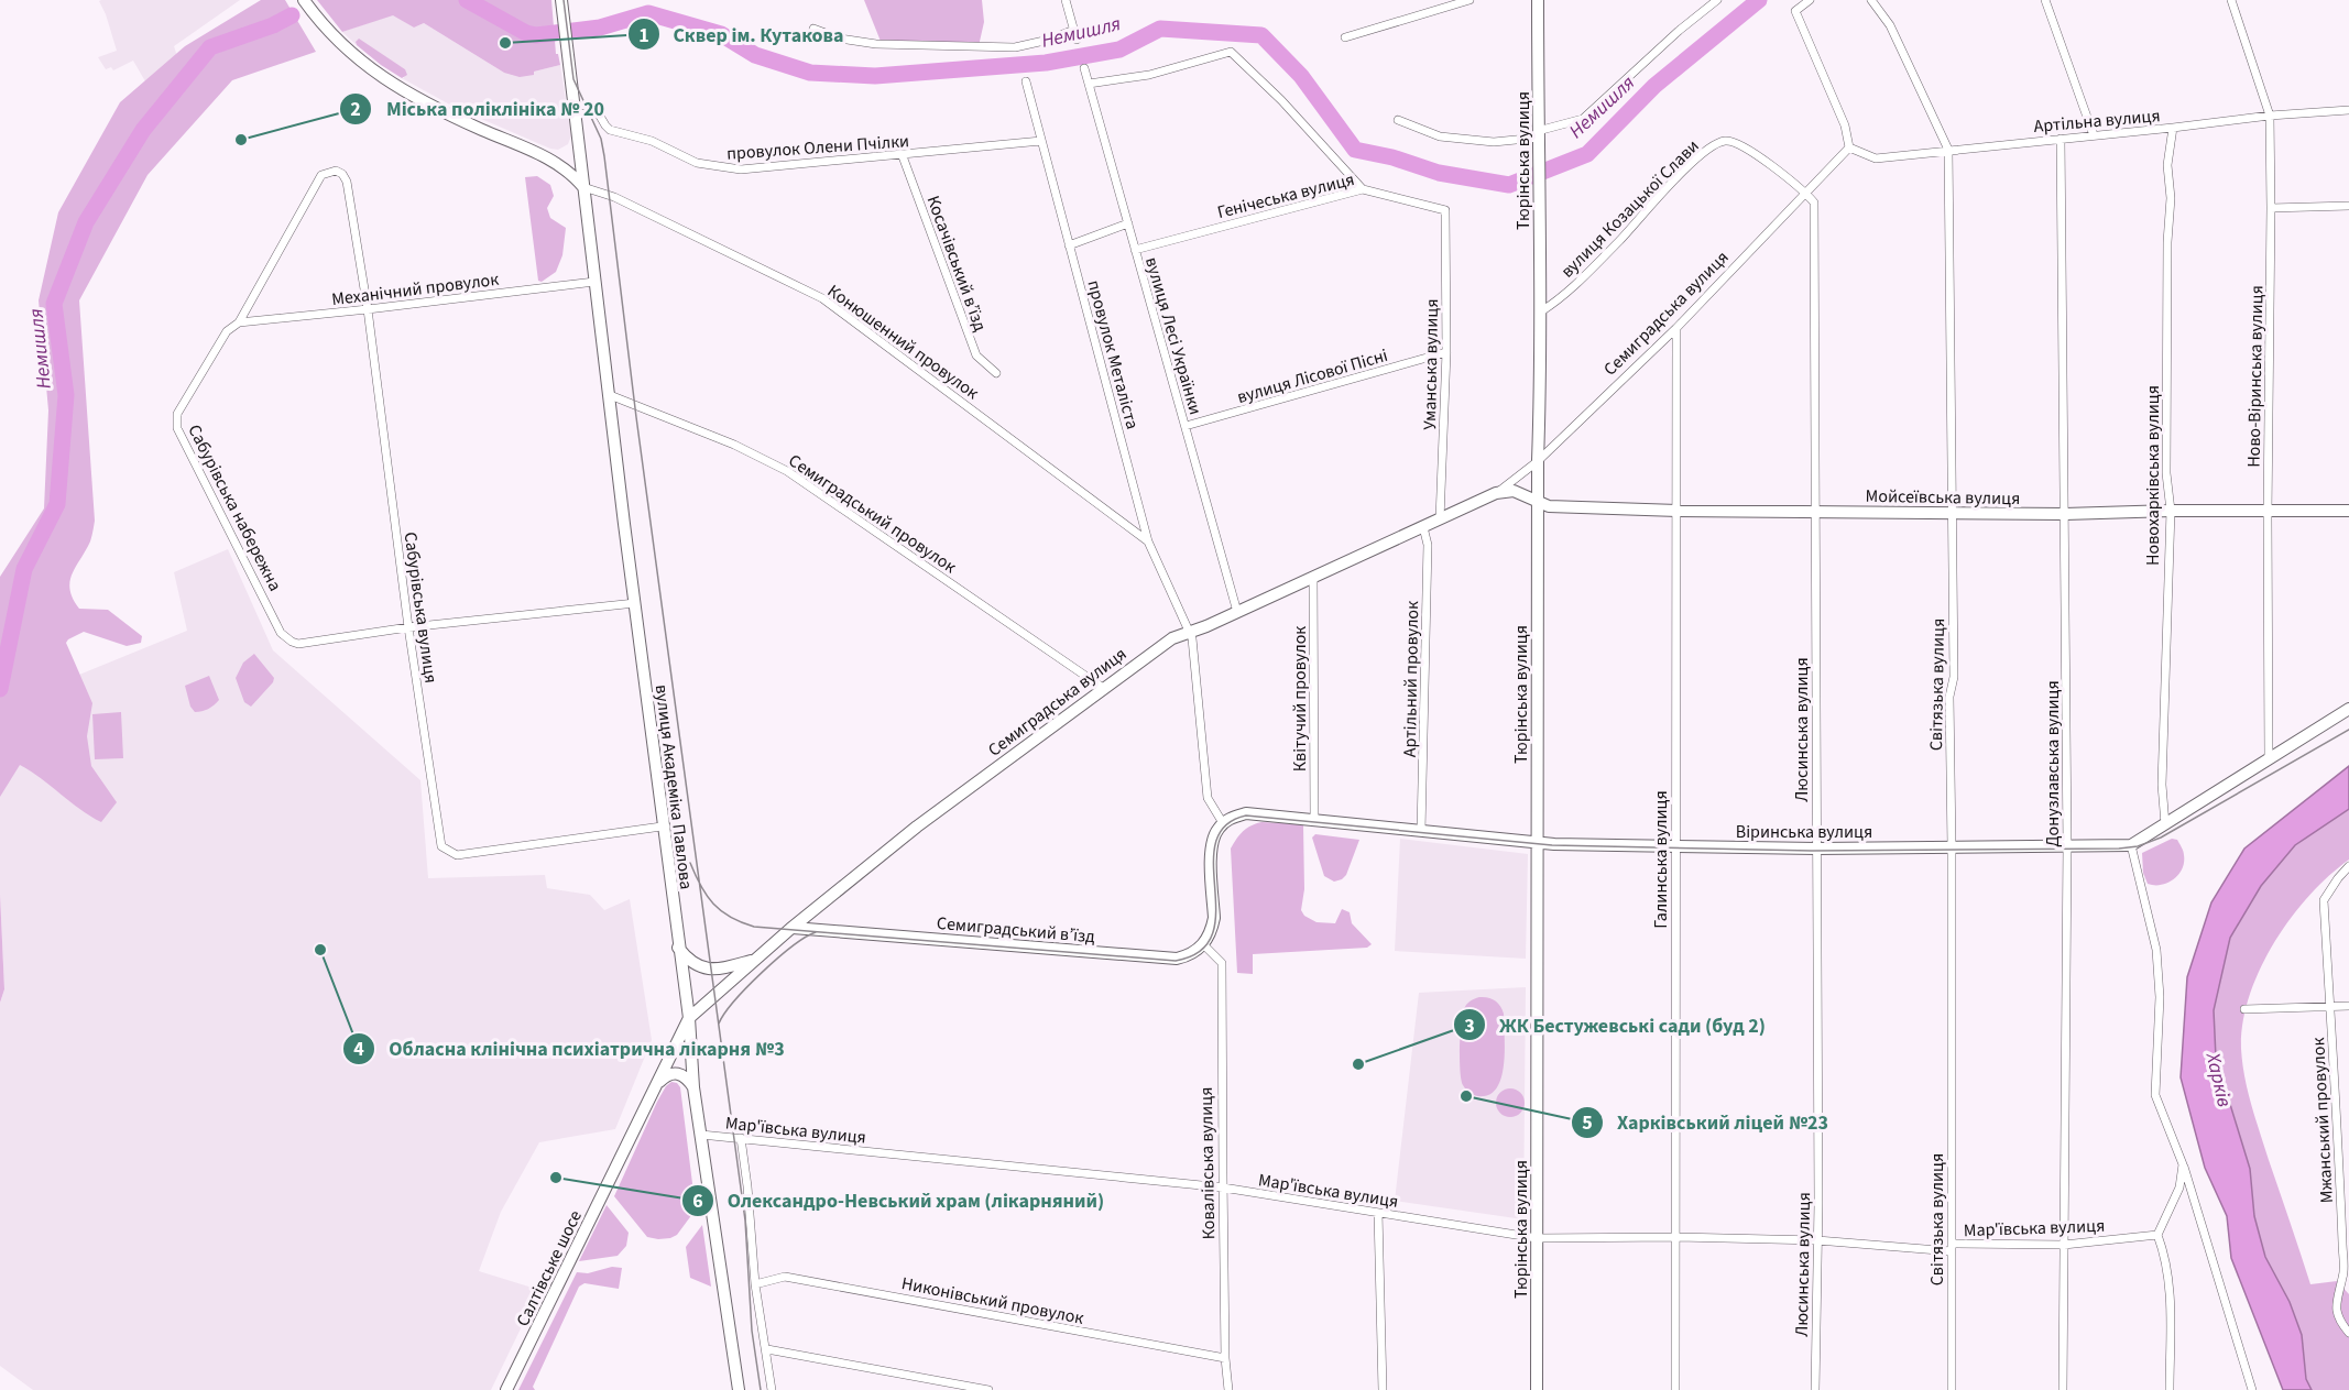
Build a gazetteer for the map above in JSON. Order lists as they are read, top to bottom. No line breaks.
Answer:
{"streets":{"main road":["Тюрінська вулиця","Семиградська вулиця","Мойсеївська вулиця","вулиця Академіка Павлова","Віринська вулиця","Семиградський в’їзд","Салтівське шосе"],"street":["Артільна вулиця","провулок Олени Пчілки","Генічеська вулиця","вулиця Козацької Слави","Косачівський в’їзд","Механічний провулок","вулиця Лесі Українки","Конюшенний провулок","провулок Металіста","Уманська вулиця","вулиця Лісової Пісні","Ново-Віринська вулиця","Новохарківська вулиця","Сабурівська набережна","Семиградський провулок","Сабурівська вулиця","Артільний провулок","Світязька вулиця","Квітучий провулок","Люсинська вулиця","Донузлавська вулиця","Галинська вулиця","Мжанський провулок","Мар'ївська вулиця","Ковалівська вулиця","Никонівський провулок"]},"crossings":[["Артільна вулиця","Семиградська вулиця"],["Артільна вулиця","Ново-Віринська вулиця"],["Артільна вулиця","Новохарківська вулиця"],["Артільна вулиця","Світязька вулиця"],["Артільна вулиця","Донузлавська вулиця"],["провулок Олени Пчілки","Косачівський в’їзд"],["провулок Олени Пчілки","провулок Металіста"],["провулок Олени Пчілки","вулиця Академіка Павлова"],["Тюрінська вулиця","вулиця Козацької Слави"],["Тюрінська вулиця","Семиградська вулиця"],["Тюрінська вулиця","Мойсеївська вулиця"],["Тюрінська вулиця","Віринська вулиця"],["Тюрінська вулиця","Мар'ївська вулиця"],["Генічеська вулиця","вулиця Лесі Українки"],["Генічеська вулиця","Уманська вулиця"],["вулиця Козацької Слави","Семиградська вулиця"],["вулиця Козацької Слави","Люсинська вулиця"],["Механічний провулок","Сабурівська набережна"],["Механічний провулок","Сабурівська вулиця"],["Механічний провулок","вулиця Академіка Павлова"],["Семиградська вулиця","вулиця Лесі Українки"],["Семиградська вулиця","провулок Металіста"],["Семиградська вулиця","Уманська вулиця"],["Семиградська вулиця","Семиградський провулок"],["Семиградська вулиця","Артільний провулок"],["Семиградська вулиця","Квітучий провулок"],["Семиградська вулиця","Люсинська вулиця"],["Семиградська вулиця","вулиця Академіка Павлова"],["Семиградська вулиця","Галинська вулиця"],["Семиградська вулиця","Семиградський в’їзд"],["Семиградська вулиця","Салтівське шосе"],["вулиця Лесі Українки","вулиця Лісової Пісні"],["Конюшенний провулок","провулок Металіста"],["Конюшенний провулок","вулиця Академіка Павлова"],["Уманська вулиця","вулиця Лісової Пісні"],["Ново-Віринська вулиця","Мойсеївська вулиця"],["Ново-Віринська вулиця","Віринська вулиця"],["Новохарківська вулиця","Мойсеївська вулиця"],["Новохарківська вулиця","Віринська вулиця"],["Мойсеївська вулиця","Світязька вулиця"],["Мойсеївська вулиця","Люсинська вулиця"],["Мойсеївська вулиця","Донузлавська вулиця"],["Мойсеївська вулиця","Галинська вулиця"],["Сабурівська набережна","Сабурівська вулиця"],["Семиградський провулок","вулиця Академіка Павлова"],["Сабурівська вулиця","вулиця Академіка Павлова"],["Артільний провулок","Віринська вулиця"],["Світязька вулиця","Віринська вулиця"],["Світязька вулиця","Мар'ївська вулиця"],["Квітучий провулок","Віринська вулиця"],["Люсинська вулиця","Віринська вулиця"],["Люсинська вулиця","Мар'ївська вулиця"],["Донузлавська вулиця","Віринська вулиця"],["Донузлавська вулиця","Мар'ївська вулиця"],["вулиця Академіка Павлова","Мар'ївська вулиця"],["вулиця Академіка Павлова","Салтівське шосе"],["Віринська вулиця","Галинська вулиця"],["Галинська вулиця","Мар'ївська вулиця"],["Семиградський в’їзд","Ковалівська вулиця"],["Мар'ївська вулиця","Ковалівська вулиця"],["Ковалівська вулиця","Никонівський провулок"]],"water":["Немишля","Харків"],"places":["Сквер ім. Кутакова","Міська поліклініка № 20","Обласна клінічна психіатрична лікарня №3","ЖК Бестужевські сади (буд 2)","Харківський ліцей №23","Олександро-Невський храм (лікарняний)"]}
